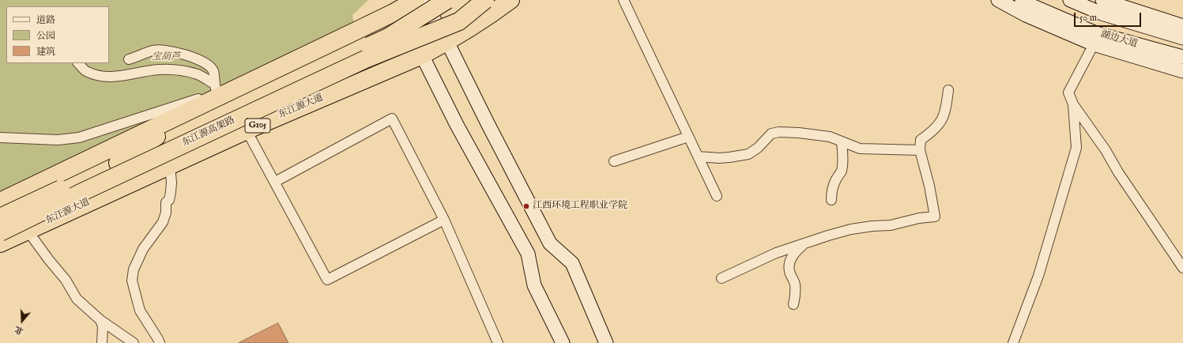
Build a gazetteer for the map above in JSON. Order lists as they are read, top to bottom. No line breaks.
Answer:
{"streets":{"highway":["东江源大道","G105","东江源高架路"],"street":["湖边大道"]},"parks":["宝葫芦"],"places":["江西环境工程职业学院"],"legend":["道路","公园","建筑"],"scale_bar":"50 m","north":"bottom"}
